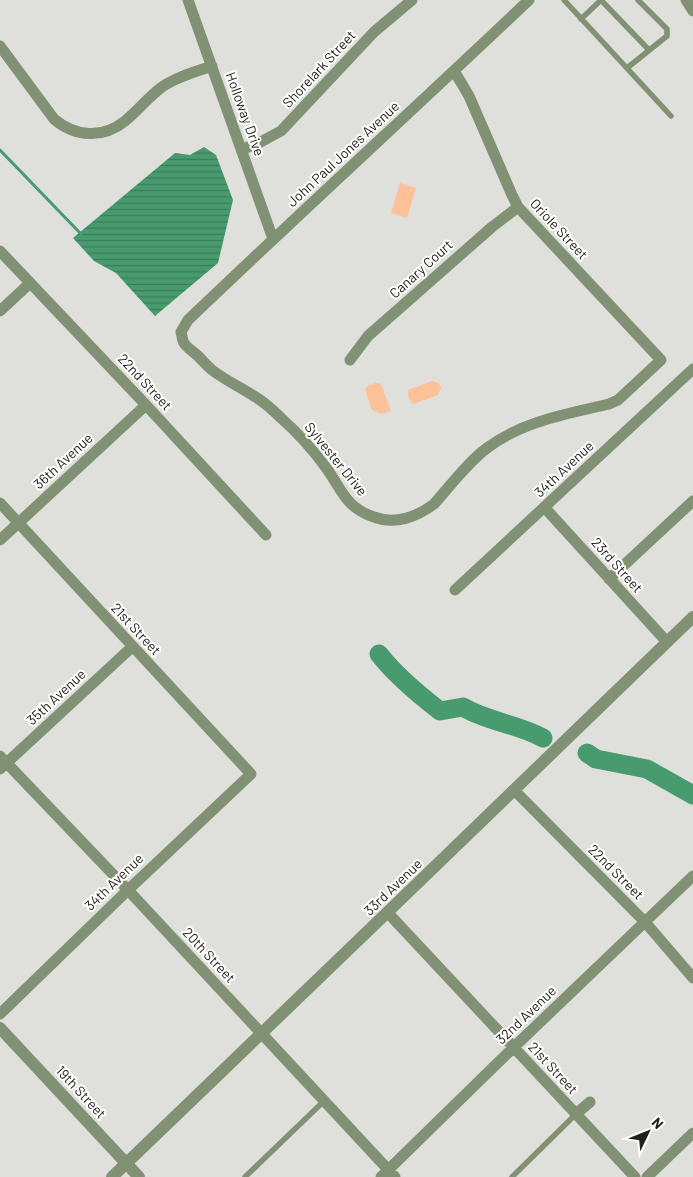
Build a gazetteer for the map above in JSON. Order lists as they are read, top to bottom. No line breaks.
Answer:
{"streets":{"street":["Shorelark Street","Holloway Drive","John Paul Jones Avenue","Oriole Street","Canary Court","22nd Street","Sylvester Drive","36th Avenue","34th Avenue","23rd Street","21st Street","35th Avenue","33rd Avenue","20th Street","32nd Avenue","19th Street"]},"crossings":[["Shorelark Street","Holloway Drive"],["Holloway Drive","John Paul Jones Avenue"],["John Paul Jones Avenue","Oriole Street"],["John Paul Jones Avenue","Sylvester Drive"],["Oriole Street","Canary Court"],["Oriole Street","Sylvester Drive"],["22nd Street","36th Avenue"],["22nd Street","33rd Avenue"],["22nd Street","32nd Avenue"],["36th Avenue","21st Street"],["34th Avenue","23rd Street"],["34th Avenue","21st Street"],["34th Avenue","20th Street"],["23rd Street","33rd Avenue"],["21st Street","35th Avenue"],["21st Street","33rd Avenue"],["21st Street","32nd Avenue"],["35th Avenue","20th Street"],["33rd Avenue","20th Street"],["33rd Avenue","19th Street"],["20th Street","32nd Avenue"]],"north":"top right"}
